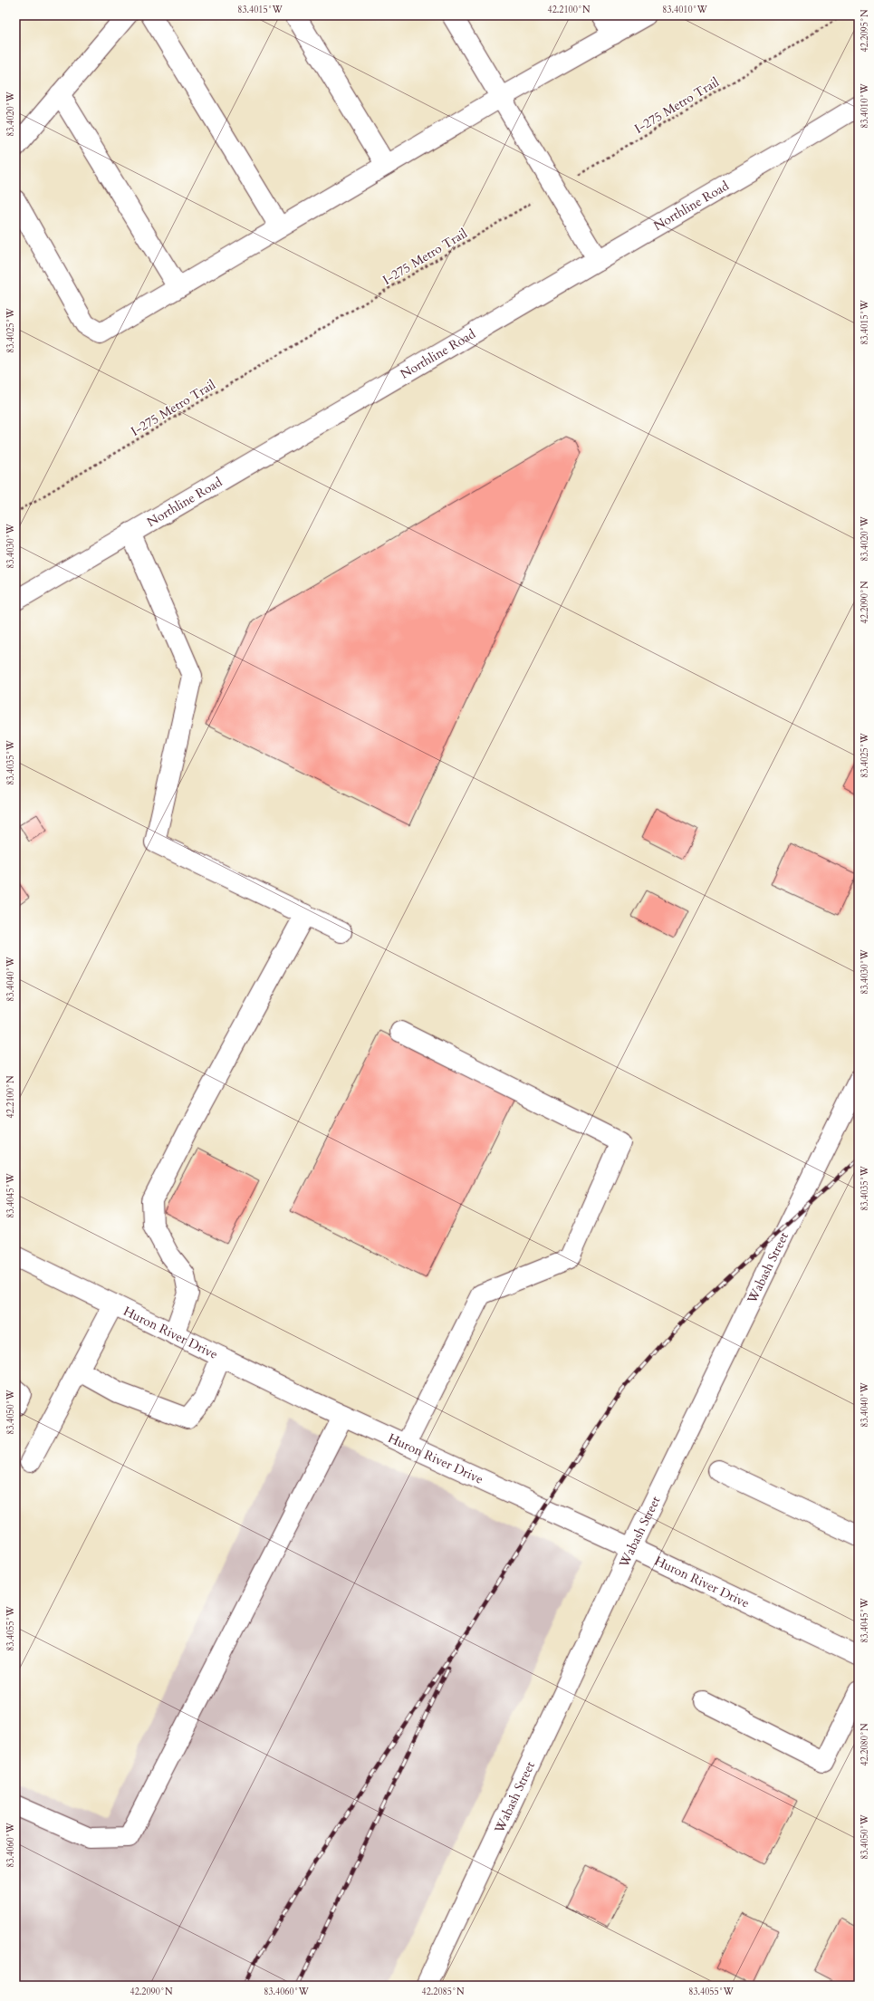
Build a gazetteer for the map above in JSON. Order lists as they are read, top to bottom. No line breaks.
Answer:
{"streets":{"street":["Northline Road","Wabash Street","Huron River Drive"],"path":["I-275 Metro Trail"]},"crossings":[["Wabash Street","Huron River Drive"]],"coordinates":["83.4015°W","42.2100°N","83.4010°W","42.2095°N","83.4020°W","83.4025°W","83.4030°W","42.2090°N","83.4035°W","83.4040°W","83.4045°W","83.4050°W","83.4055°W","42.2080°N","83.4060°W","42.2085°N"]}
